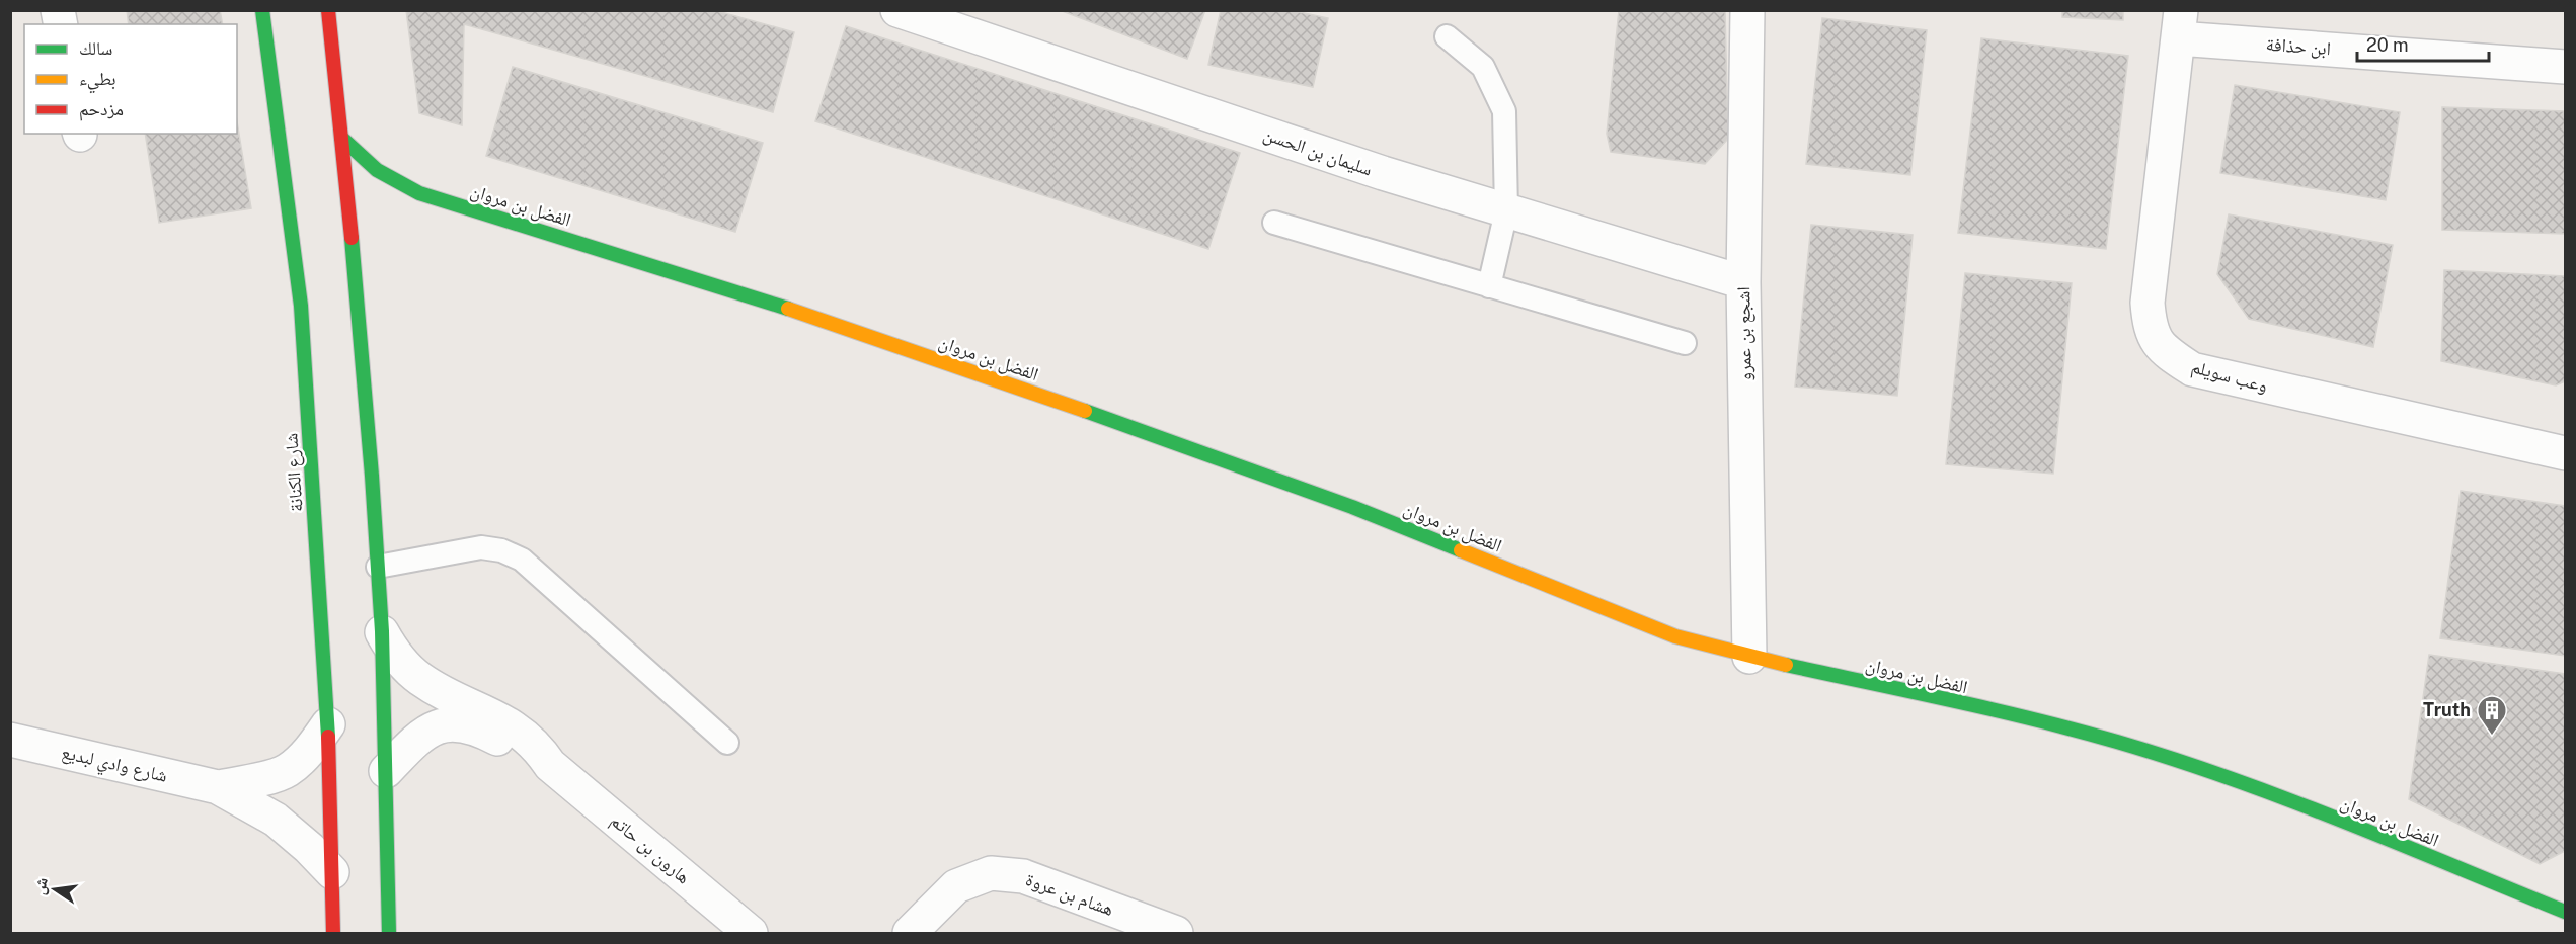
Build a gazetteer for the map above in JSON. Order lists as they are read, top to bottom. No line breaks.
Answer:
{"streets":{"street":["ابن حذافة","سليمان بن الحسن","الفضل بن مروان","اشجع بن عمرو","وعب سويلم","شارع الكنانة","شارع وادي لبديع","هارون بن حاتم","هشام بن عروة"]},"crossings":[["ابن حذافة","وعب سويلم"],["سليمان بن الحسن","اشجع بن عمرو"],["الفضل بن مروان","اشجع بن عمرو"],["شارع الكنانة","شارع وادي لبديع"]],"places":{"building":["Truth"]},"legend":["سالك","بطيء","مزدحم"],"scale_bar":"20 m","north":"left"}
